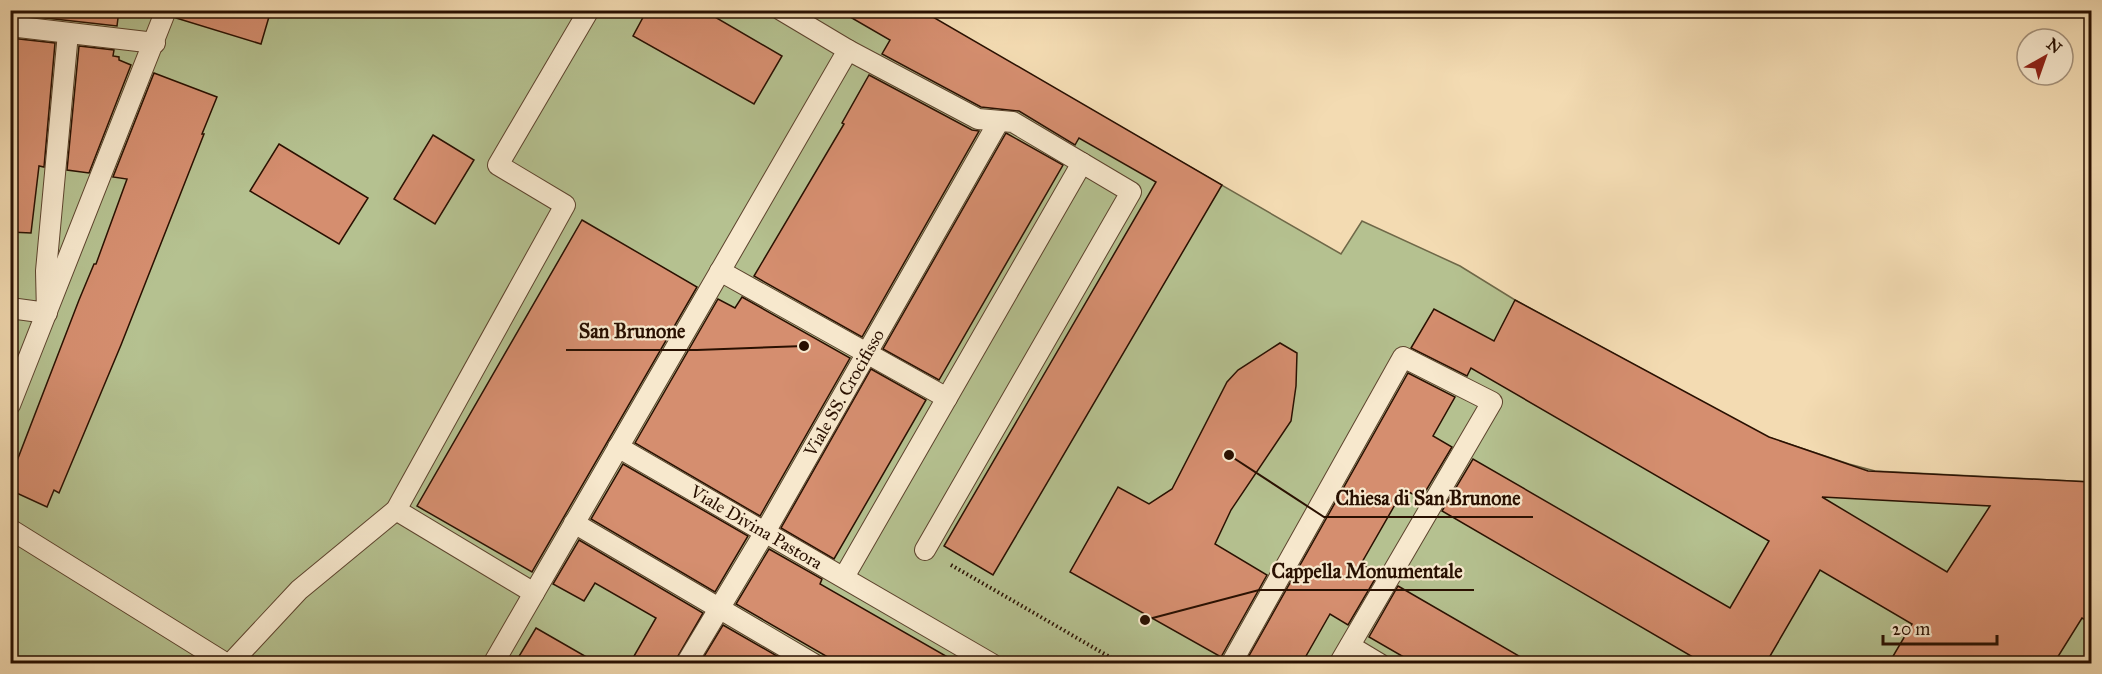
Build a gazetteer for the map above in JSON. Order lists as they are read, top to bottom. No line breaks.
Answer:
{"streets":{"lane":["Viale SS. Crocifisso","Viale Divina Pastora"]},"crossings":[["Viale SS. Crocifisso","Viale Divina Pastora"]],"places":["San Brunone","Chiesa di San Brunone","Cappella Monumentale"],"scale_bar":"20 m","north":"top right"}
